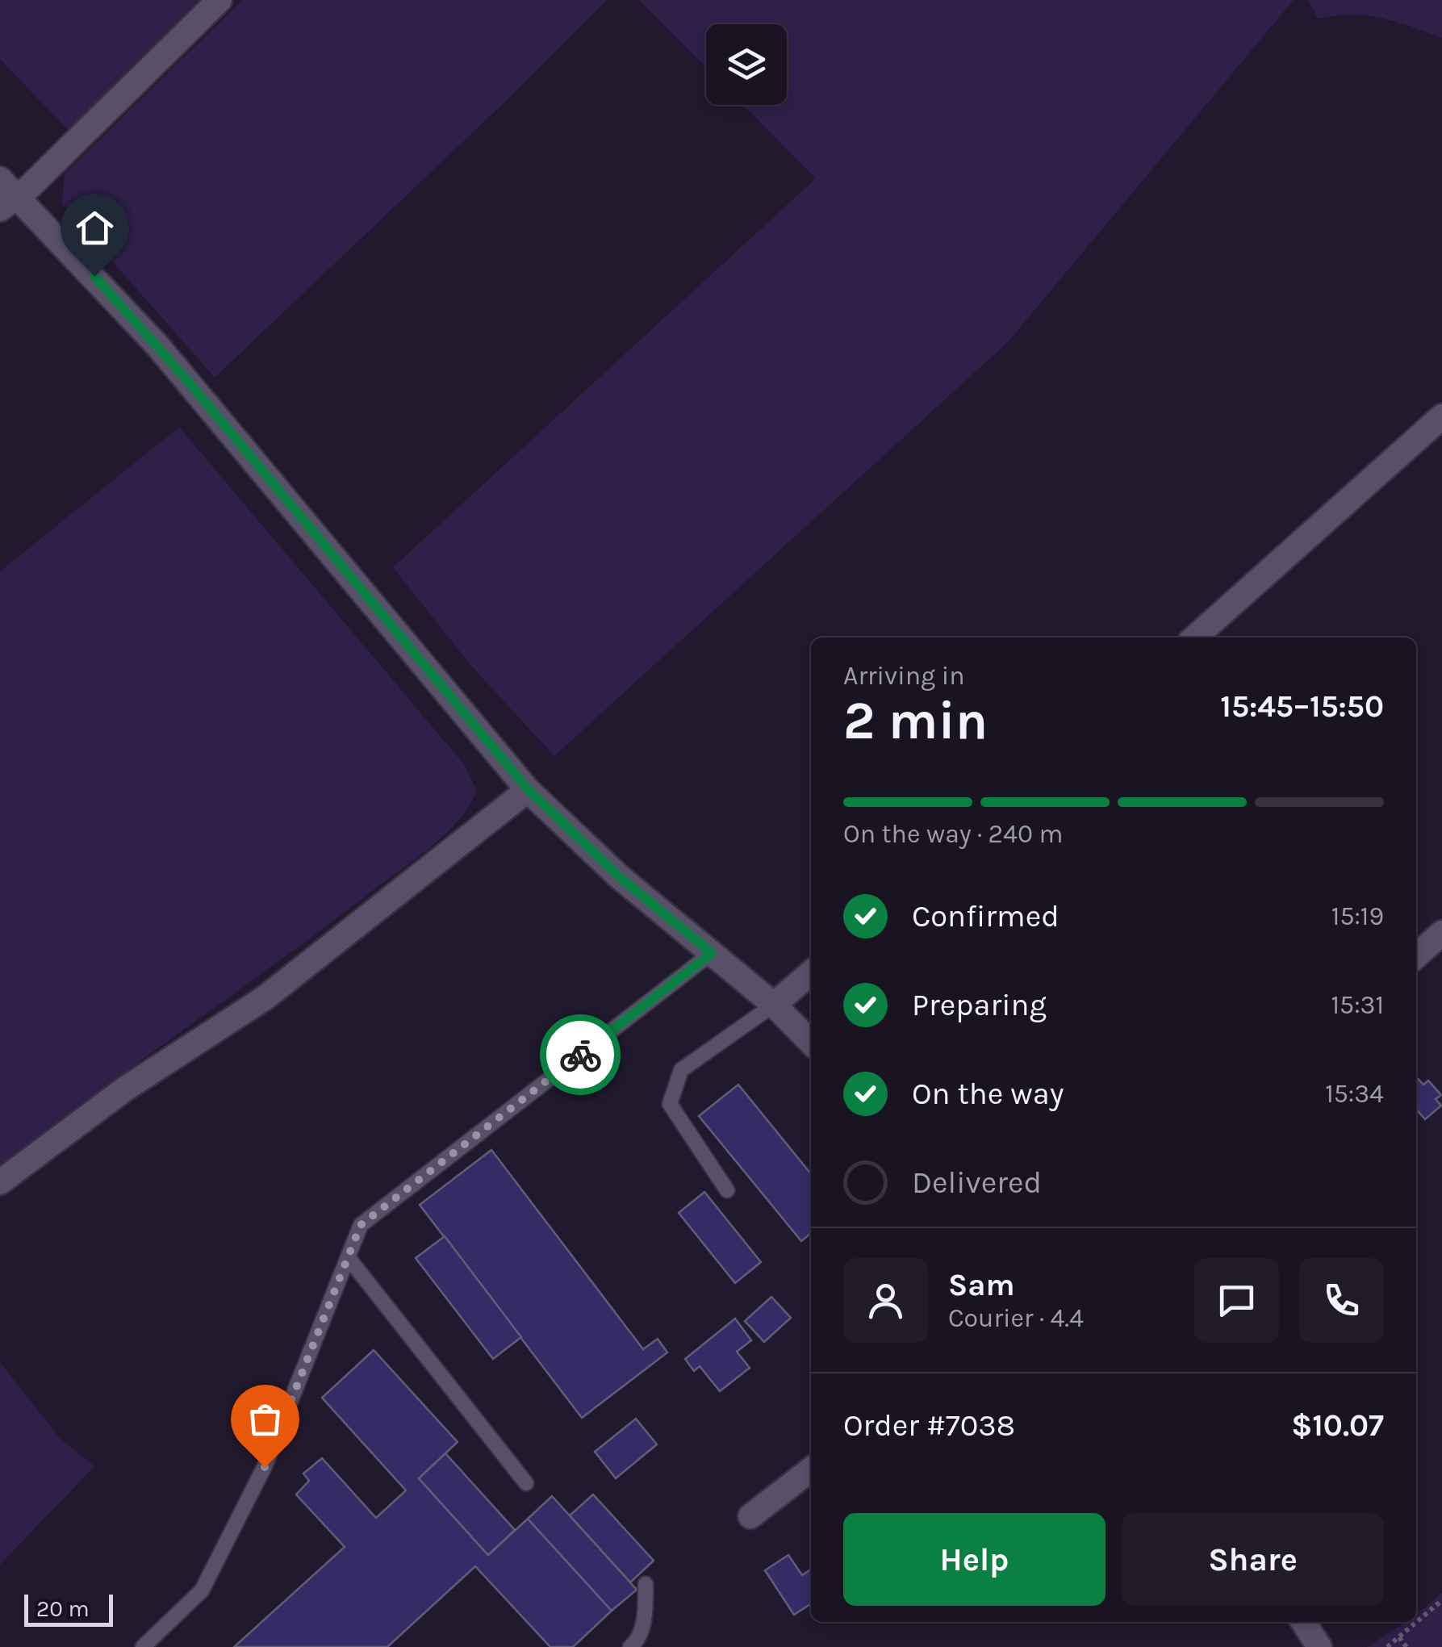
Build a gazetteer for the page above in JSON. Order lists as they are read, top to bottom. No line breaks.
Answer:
{"scale_bar":"20 m","page":{"heading":["2 min","Arriving in","15:45–15:50"],"panel":["Sam","Courier · 4.4","Order #7038","$10.07"],"bar":"On the way · 240 m","list":[["Confirmed","15:19"],["Preparing","15:31"],["On the way","15:34"],"Delivered"],"buttons":["Help","Share"],"scale":"20 m"}}
